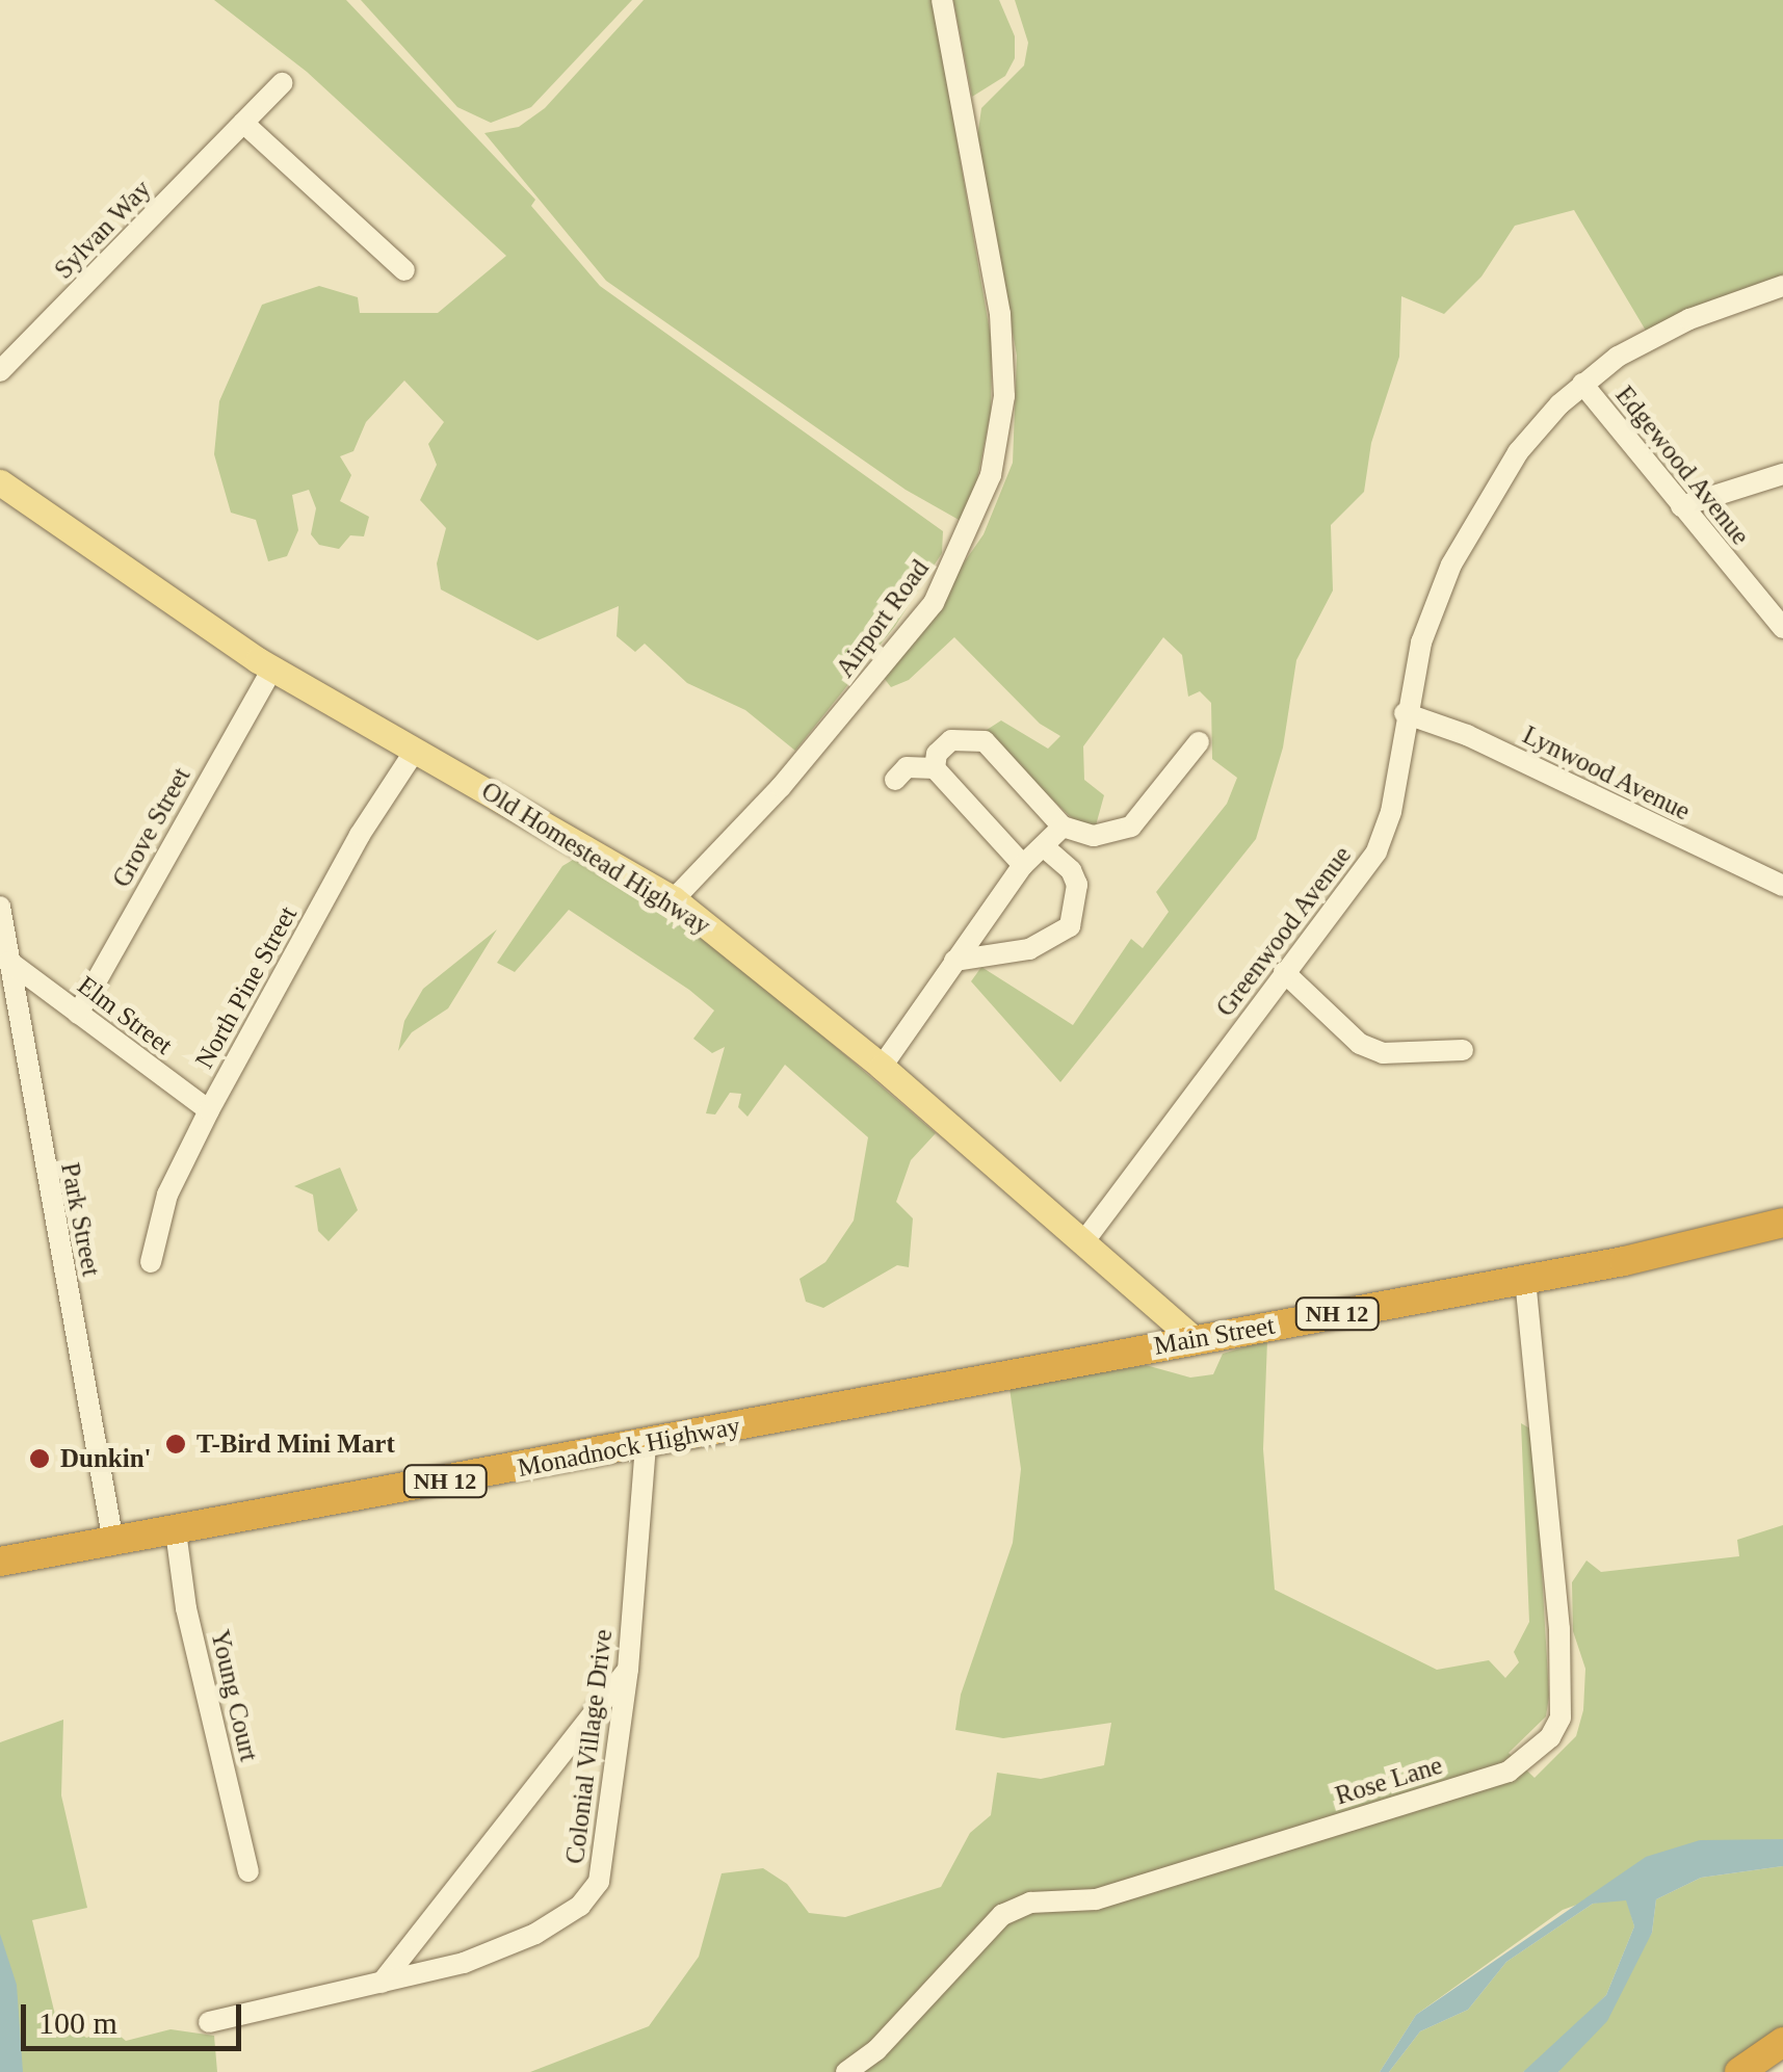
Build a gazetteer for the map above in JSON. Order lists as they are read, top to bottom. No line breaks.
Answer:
{"streets":{"highway":["NH 12","Main Street","Monadnock Highway"],"main road":["Old Homestead Highway"],"street":["Sylvan Way","Edgewood Avenue","Airport Road","Lynwood Avenue","Grove Street","Greenwood Avenue","North Pine Street","Elm Street","Park Street","Young Court","Colonial Village Drive","Rose Lane"]},"crossings":[["Edgewood Avenue","Greenwood Avenue"],["Airport Road","Old Homestead Highway"],["Lynwood Avenue","Greenwood Avenue"],["Grove Street","Old Homestead Highway"],["Grove Street","Elm Street"],["Old Homestead Highway","Greenwood Avenue"],["Old Homestead Highway","North Pine Street"],["Old Homestead Highway","Main Street"],["North Pine Street","Elm Street"],["Elm Street","Park Street"],["Park Street","Monadnock Highway"],["Main Street","Monadnock Highway"],["Main Street","Rose Lane"],["Monadnock Highway","Young Court"],["Monadnock Highway","Colonial Village Drive"]],"places":["T-Bird Mini Mart","Dunkin'"],"scale_bar":"100 m"}
